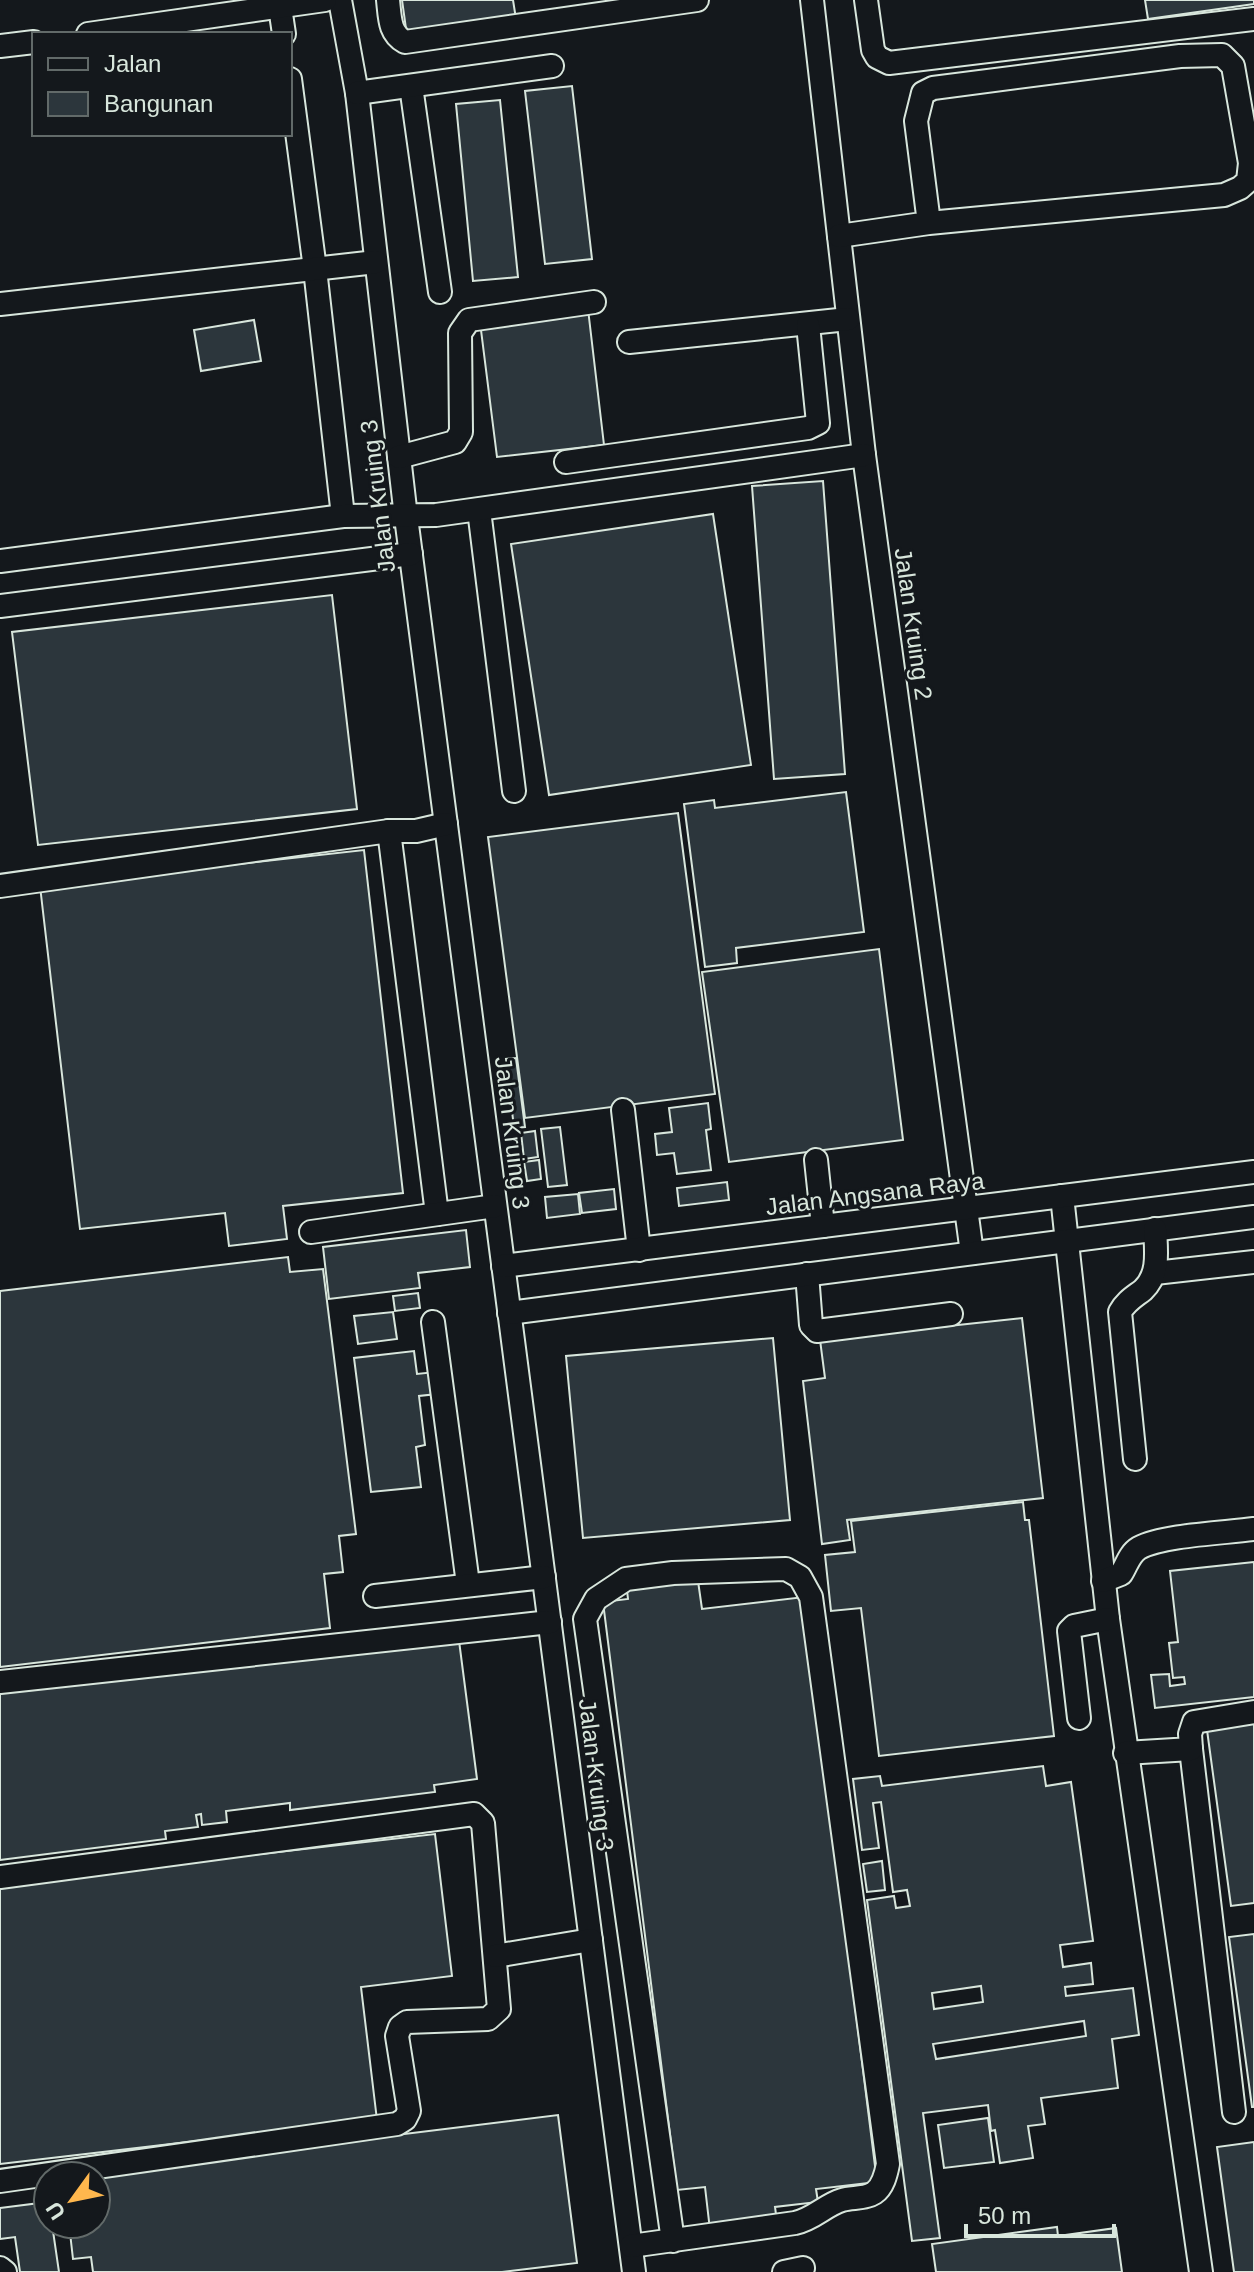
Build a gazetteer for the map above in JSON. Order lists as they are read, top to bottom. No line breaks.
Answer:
{"streets":{"street":["Jalan Kruing 3","Jalan Kruing 2","Jalan Angsana Raya"]},"crossings":[["Jalan Kruing 3","Jalan Angsana Raya"],["Jalan Kruing 2","Jalan Angsana Raya"]],"legend":["Jalan","Bangunan"],"scale_bar":"50 m","north":"bottom left"}
